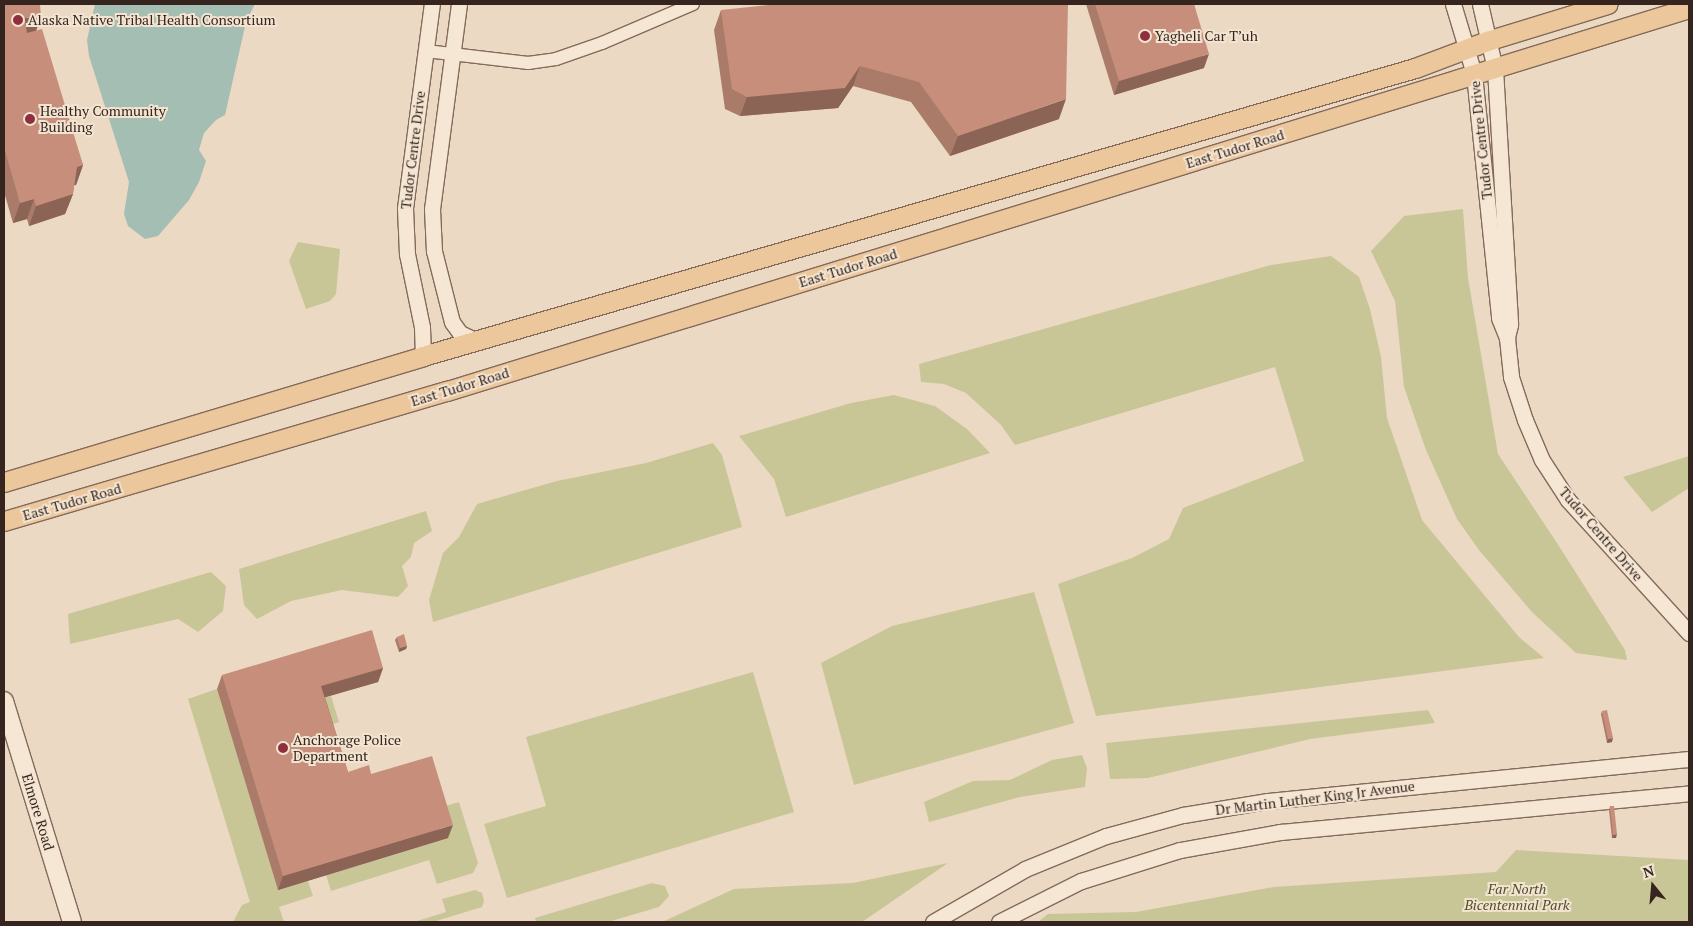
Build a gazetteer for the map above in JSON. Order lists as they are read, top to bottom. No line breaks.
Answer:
{"streets":{"main road":["East Tudor Road","Elmore Road"],"street":["Tudor Centre Drive","Dr Martin Luther King Jr Avenue"]},"crossings":[["Tudor Centre Drive","East Tudor Road"]],"parks":["Far North Bicentennial Park"],"places":["Alaska Native Tribal Health Consortium","Yagheli Car T’uh","Healthy Community Building","Anchorage Police Department"],"north":"top"}
